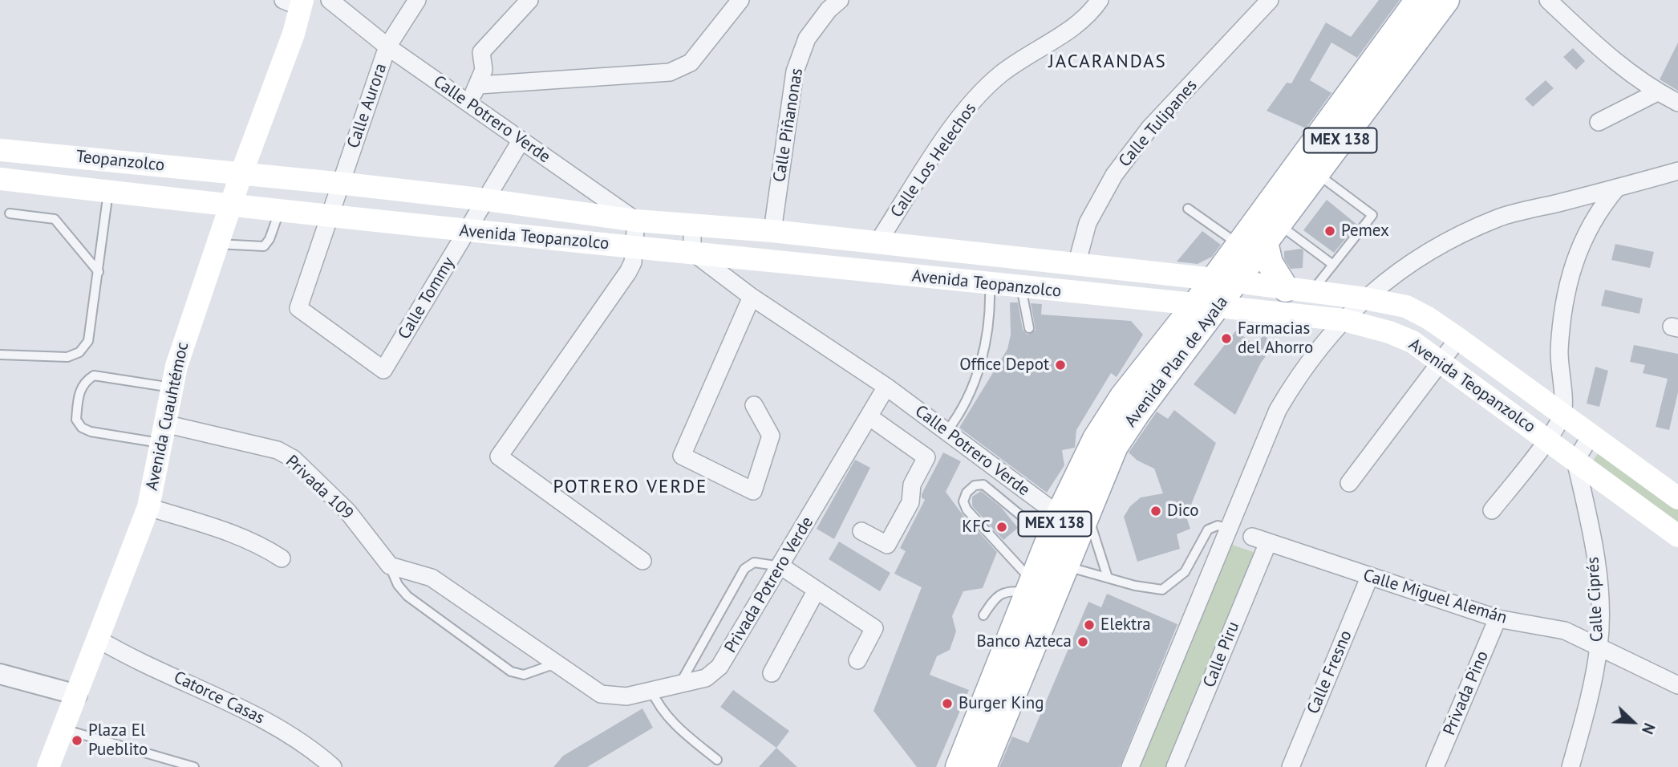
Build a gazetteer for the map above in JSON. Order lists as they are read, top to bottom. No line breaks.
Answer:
{"streets":{"main road":["MEX 138","Teopanzolco","Avenida Teopanzolco","Avenida Plan de Ayala","Avenida Cuauhtémoc"],"street":["Calle Aurora","Calle Potrero Verde","Calle Tulipanes","Calle Piñanonas","Calle Los Helechos","Calle Tommy","Privada 109","Privada Potrero Verde","Calle Miguel Alemán","Calle Ciprés","Calle Piru","Calle Fresno","Privada Pino","Catorce Casas"]},"crossings":[["Calle Aurora","Calle Potrero Verde"],["Calle Aurora","Avenida Teopanzolco"],["Calle Aurora","Calle Tommy"],["Calle Potrero Verde","Avenida Teopanzolco"],["Calle Potrero Verde","Calle Tommy"],["Calle Potrero Verde","Avenida Plan de Ayala"],["Calle Tulipanes","Avenida Teopanzolco"],["Calle Piñanonas","Avenida Teopanzolco"],["Calle Los Helechos","Avenida Teopanzolco"],["Teopanzolco","Avenida Teopanzolco"],["Teopanzolco","Avenida Cuauhtémoc"],["Avenida Teopanzolco","Calle Tommy"],["Avenida Teopanzolco","Avenida Plan de Ayala"],["Avenida Teopanzolco","Avenida Cuauhtémoc"],["Avenida Teopanzolco","Calle Ciprés"],["Avenida Cuauhtémoc","Privada 109"],["Avenida Cuauhtémoc","Catorce Casas"],["Calle Miguel Alemán","Calle Ciprés"],["Calle Miguel Alemán","Calle Piru"],["Calle Miguel Alemán","Calle Fresno"],["Calle Miguel Alemán","Privada Pino"]],"districts":["JACARANDAS","POTRERO VERDE"],"places":["Pemex","Farmacias del Ahorro","Office Depot","Dico","KFC","Elektra","Banco Azteca","Burger King","Plaza El Pueblito"],"north":"bottom right"}
